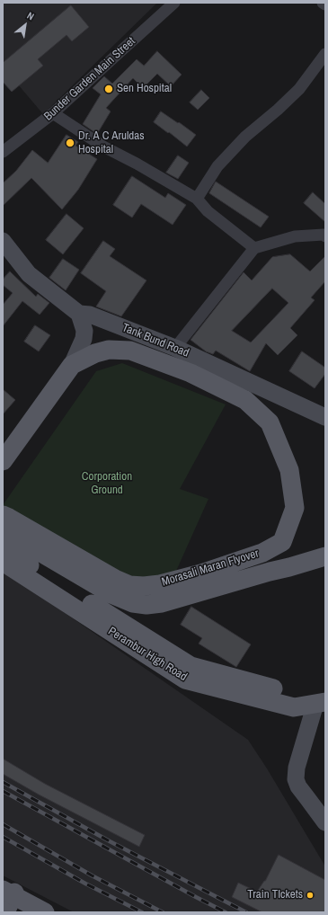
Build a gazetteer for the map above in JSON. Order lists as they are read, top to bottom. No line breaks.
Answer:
{"streets":{"main road":["Tank Bund Road","Morasali Maran Flyover","Perambur High Road"],"street":["Bunder Garden Main Street"]},"parks":["Corporation Ground"],"places":["Sen Hospital","Dr. A C Aruldas Hospital","Train TIckets"],"north":"top right"}
